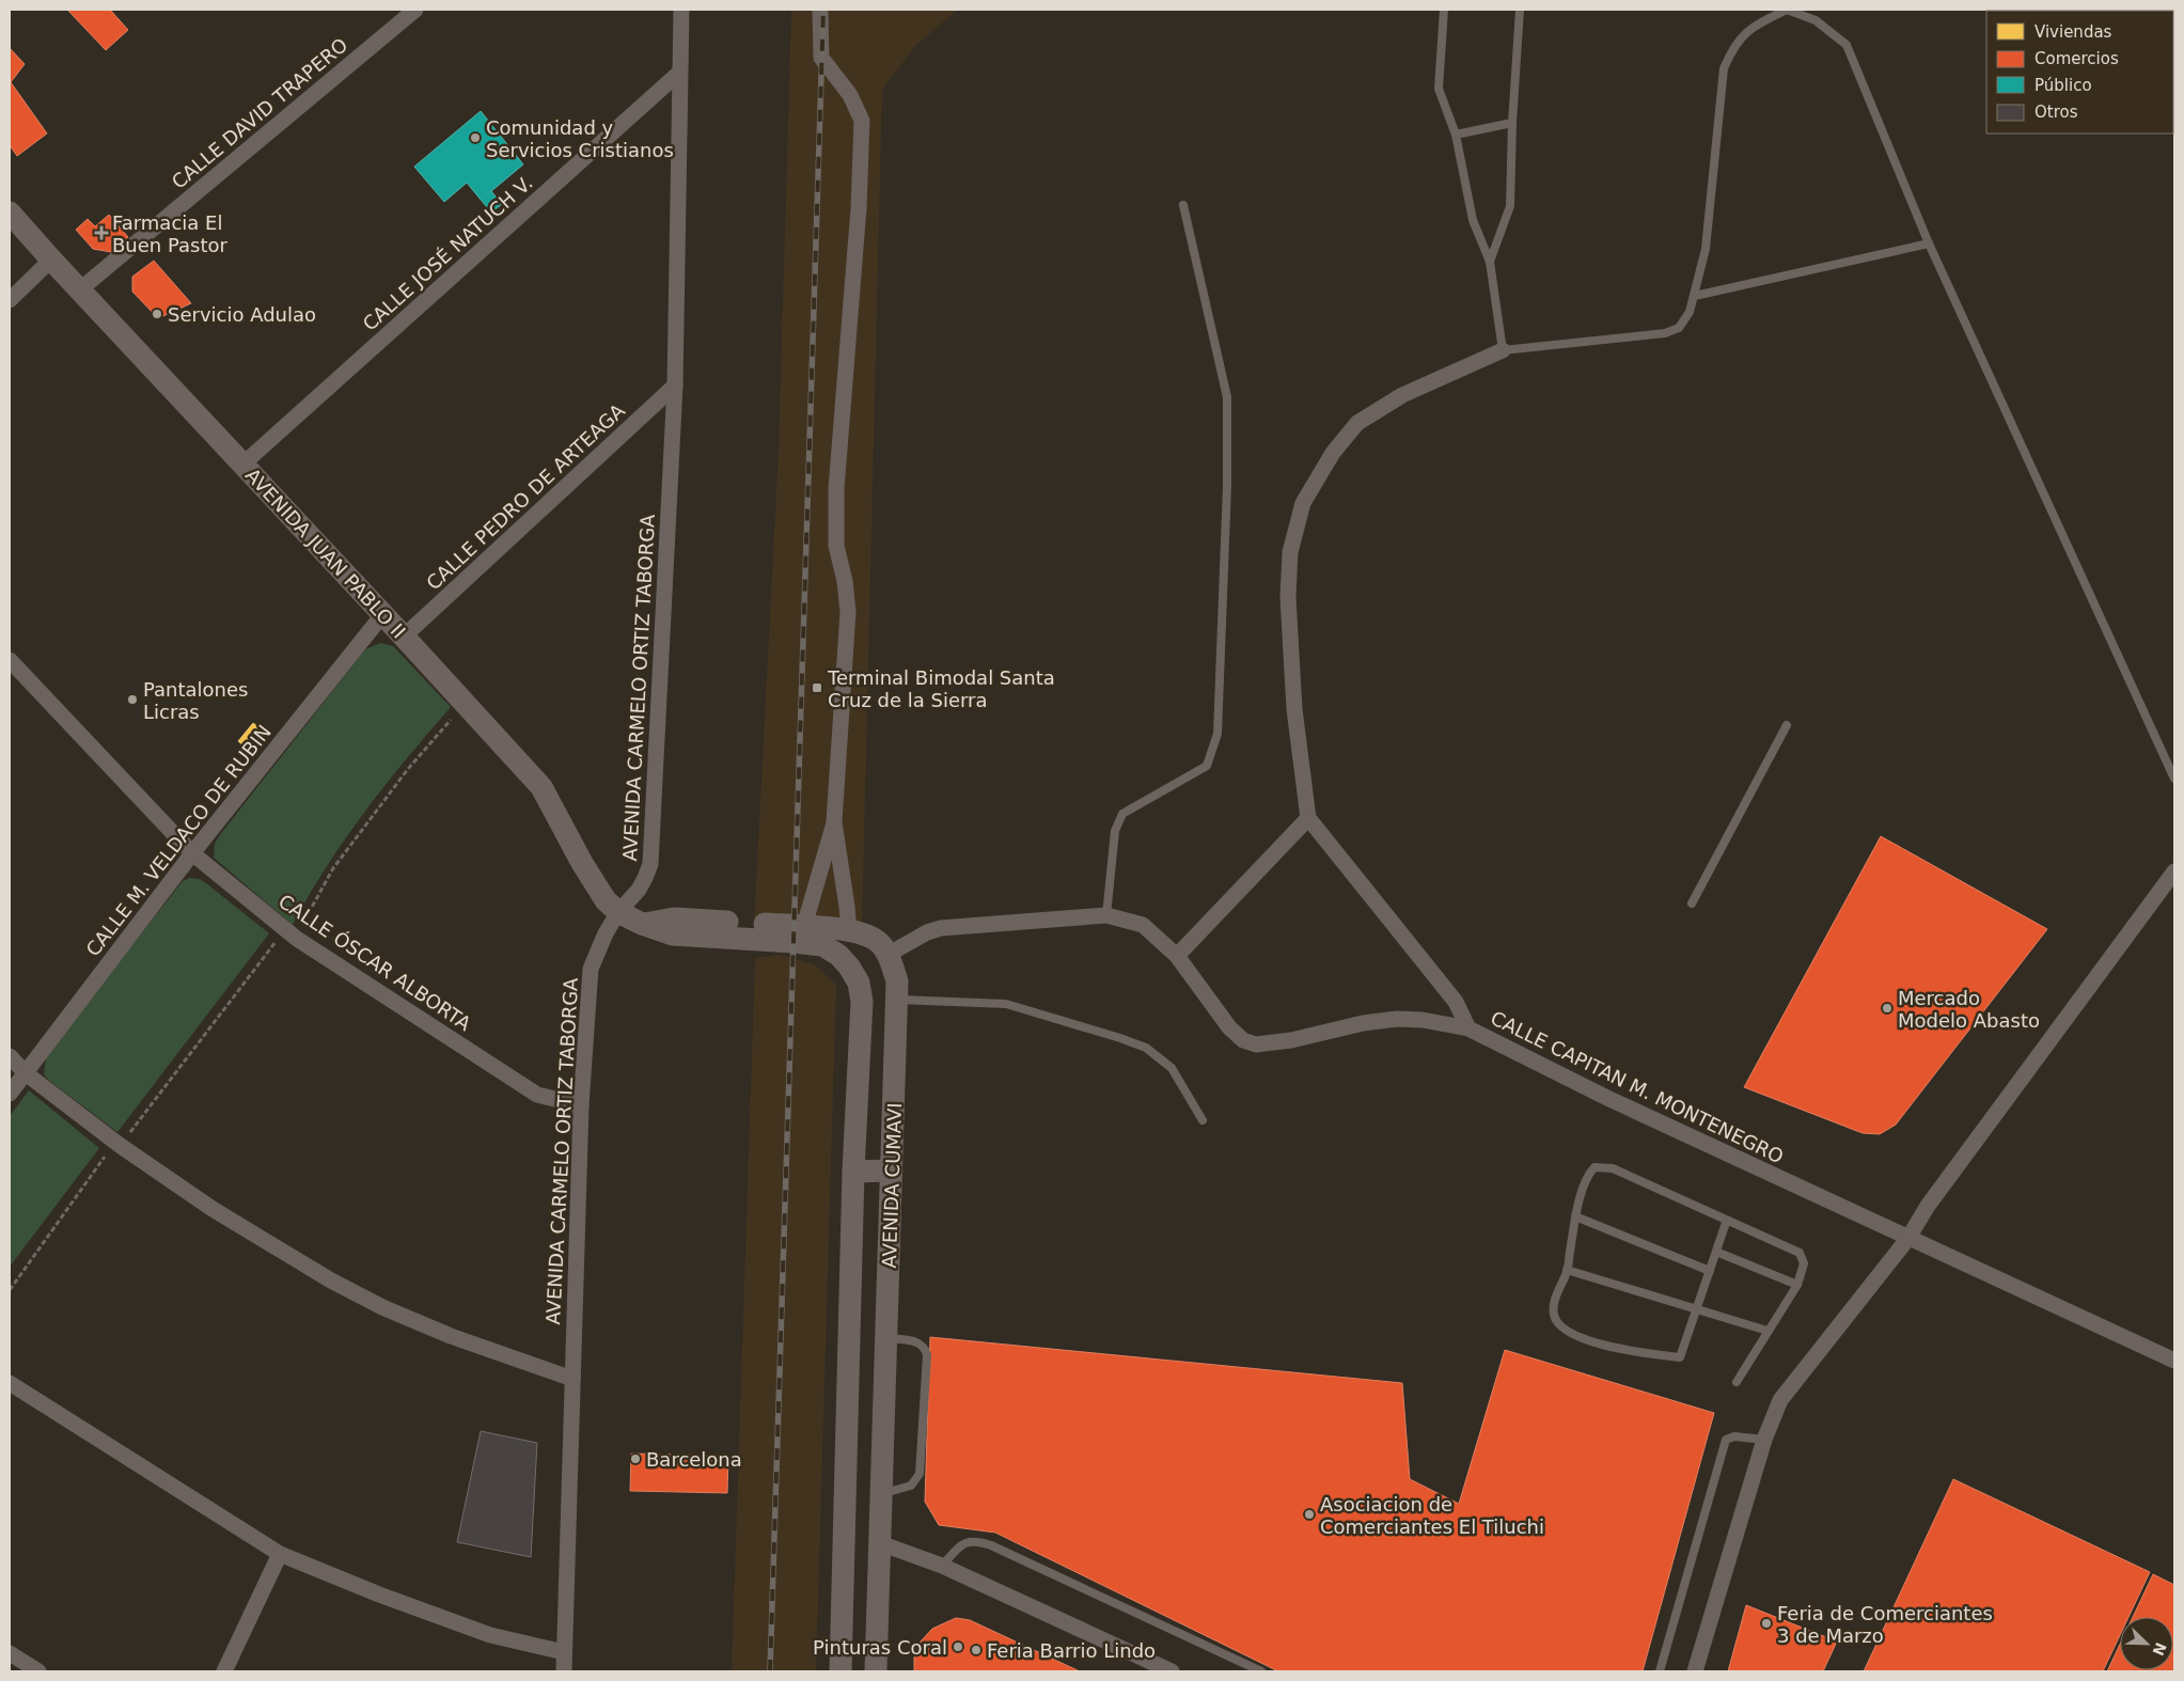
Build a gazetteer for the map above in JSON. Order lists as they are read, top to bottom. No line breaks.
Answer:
{"streets":{"street":["CALLE DAVID TRAPERO","CALLE JOSÉ NATUCH V.","CALLE PEDRO DE ARTEAGA","AVENIDA JUAN PABLO II","AVENIDA CARMELO ORTIZ TABORGA","CALLE M. VELDACO DE RUBIN","CALLE ÓSCAR ALBORTA","CALLE CAPITAN M. MONTENEGRO","AVENIDA CUMAVI"]},"crossings":[["CALLE DAVID TRAPERO","AVENIDA JUAN PABLO II"],["CALLE JOSÉ NATUCH V.","AVENIDA JUAN PABLO II"],["CALLE JOSÉ NATUCH V.","AVENIDA CARMELO ORTIZ TABORGA"],["CALLE PEDRO DE ARTEAGA","AVENIDA JUAN PABLO II"],["CALLE PEDRO DE ARTEAGA","AVENIDA CARMELO ORTIZ TABORGA"],["AVENIDA JUAN PABLO II","AVENIDA CARMELO ORTIZ TABORGA"],["AVENIDA JUAN PABLO II","CALLE M. VELDACO DE RUBIN"],["AVENIDA JUAN PABLO II","AVENIDA CUMAVI"],["AVENIDA CARMELO ORTIZ TABORGA","CALLE ÓSCAR ALBORTA"],["AVENIDA CARMELO ORTIZ TABORGA","AVENIDA CUMAVI"],["CALLE M. VELDACO DE RUBIN","CALLE ÓSCAR ALBORTA"]],"places":{"other":["Comunidad y Servicios Cristianos","Servicio Adulao","Pantalones Licras","Mercado Modelo Abasto","Barcelona","Asociacion de Comerciantes El Tiluchi","Feria de Comerciantes 3 de Marzo","Pinturas Coral","Feria Barrio Lindo"],"health":["Farmacia El Buen Pastor"],"transit":["Terminal Bimodal Santa Cruz de la Sierra"]},"legend":["Viviendas","Comercios","Público","Otros"],"north":"bottom right"}
